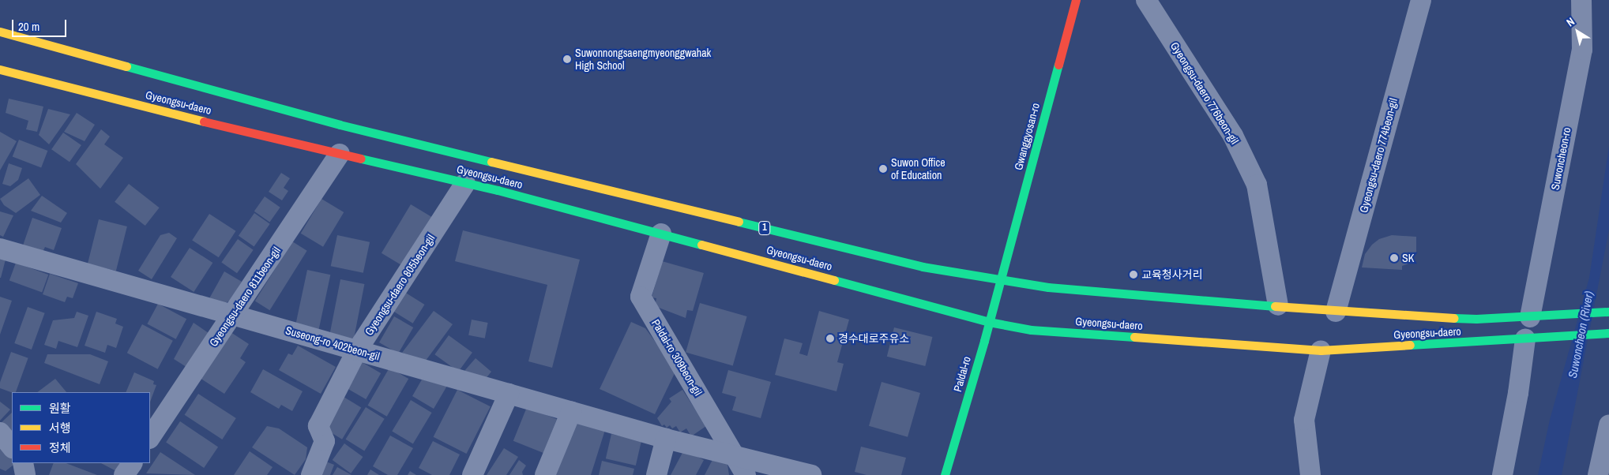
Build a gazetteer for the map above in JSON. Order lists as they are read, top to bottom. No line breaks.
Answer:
{"streets":{"main road":["Gyeongsu-daero","Gwanggyosan-ro","1","Paldal-ro"],"street":["Gyeongsu-daero 776beon-gil","Gyeongsu-daero 774beon-gil","Suwoncheon-ro","Gyeongsu-daero 805beon-gil","Gyeongsu-daero 811beon-gil","Suseong-ro 402beon-gil","Paldal-ro 309beon-gil"]},"crossings":[["Gyeongsu-daero 776beon-gil","Gyeongsu-daero"],["Gyeongsu-daero","Gwanggyosan-ro"],["Gyeongsu-daero","Gyeongsu-daero 774beon-gil"],["Gyeongsu-daero","Suwoncheon-ro"],["Gyeongsu-daero","Gyeongsu-daero 805beon-gil"],["Gyeongsu-daero","Gyeongsu-daero 811beon-gil"],["Gyeongsu-daero","Paldal-ro 309beon-gil"],["Gyeongsu-daero","Paldal-ro"],["Gwanggyosan-ro","Paldal-ro"],["Gyeongsu-daero 805beon-gil","Suseong-ro 402beon-gil"],["Gyeongsu-daero 811beon-gil","Suseong-ro 402beon-gil"],["Suseong-ro 402beon-gil","Paldal-ro 309beon-gil"]],"water":["Suwoncheon (River)"],"places":["Suwonnongsaengmyeonggwahak High School","Suwon Office of Education","SK","교육청사거리","경수대로주유소"],"legend":["원활","서행","정체"],"scale_bar":"20 m","north":"top left"}
